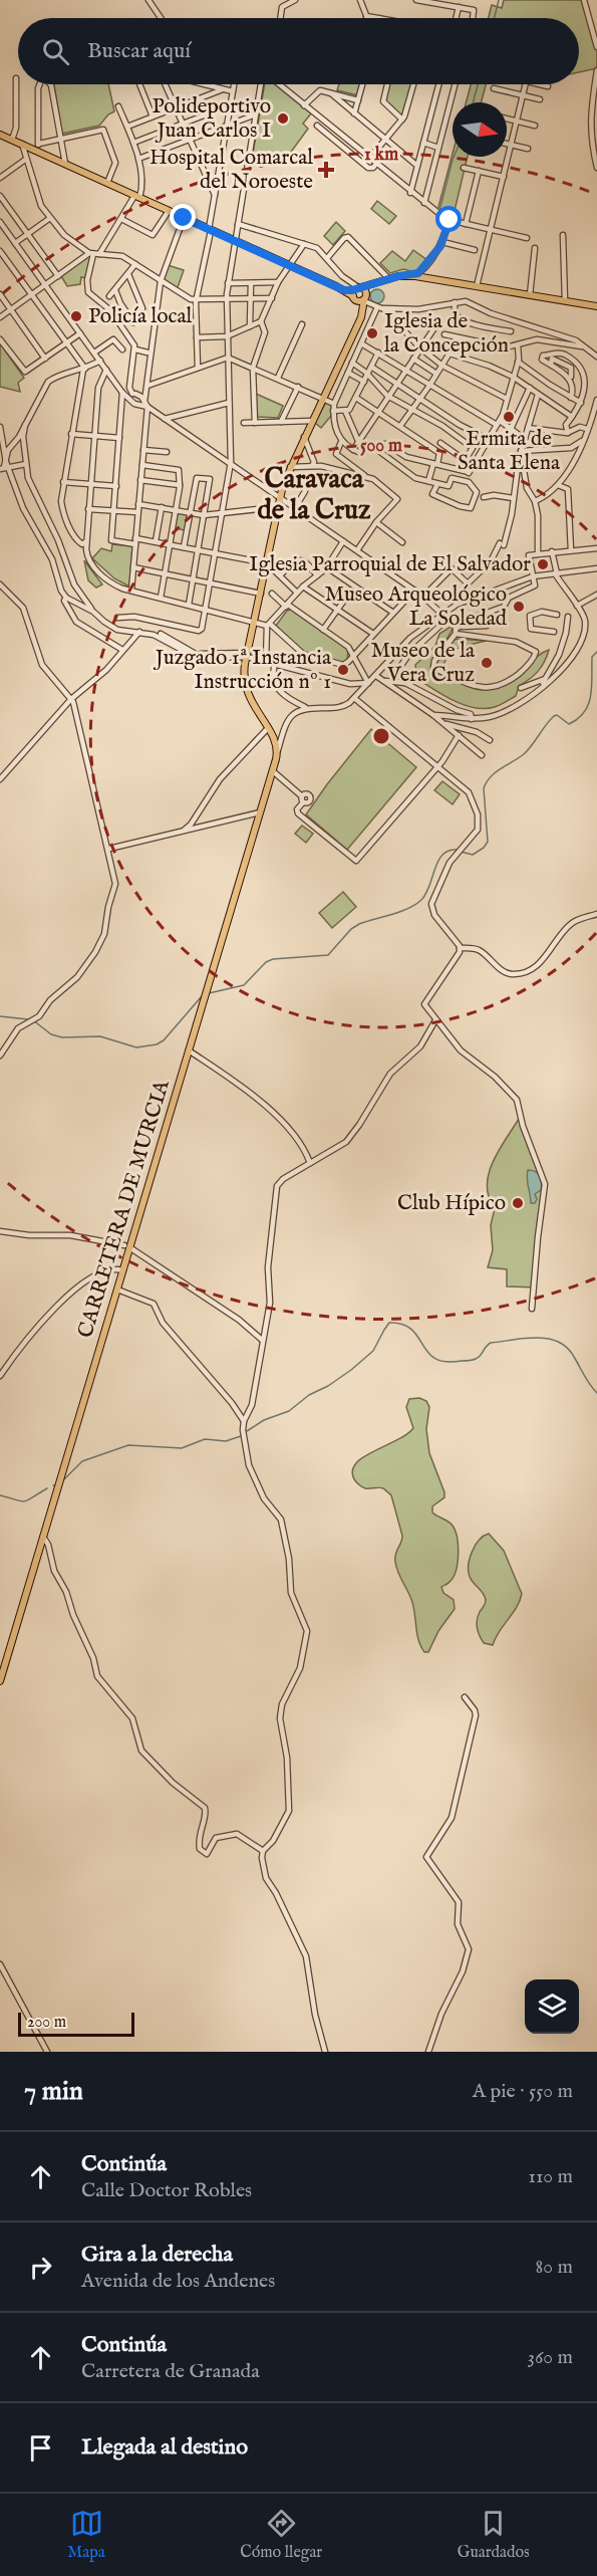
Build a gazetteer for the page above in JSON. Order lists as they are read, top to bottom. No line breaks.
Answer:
{"streets":{"main road":["CARRETERA DE MURCIA"]},"districts":["Caravaca de la Cruz"],"places":{"other":["Polideportivo Juan Carlos I","Policía local","Iglesia de la Concepción","Ermita de Santa Elena","Iglesia Parroquial de El Salvador","Museo Arqueológico La Soledad","Museo de la Vera Cruz","Juzgado 1ª Instancia Instrucción nº 1","Club Hípico"],"health":["Hospital Comarcal del Noroeste"]},"scale_bar":"200 m","north":"right","page":{"search":"Buscar aquí","scale":"200 m","heading":["7 min","A pie · 550 m"],"list":[["Continúa","Calle Doctor Robles","110 m"],["Gira a la derecha","Avenida de los Andenes","80 m"],["Continúa","Carretera de Granada","360 m"],"Llegada al destino"],"nav":["Mapa","Cómo llegar","Guardados"]},"rings":["1 km","500 m"]}
